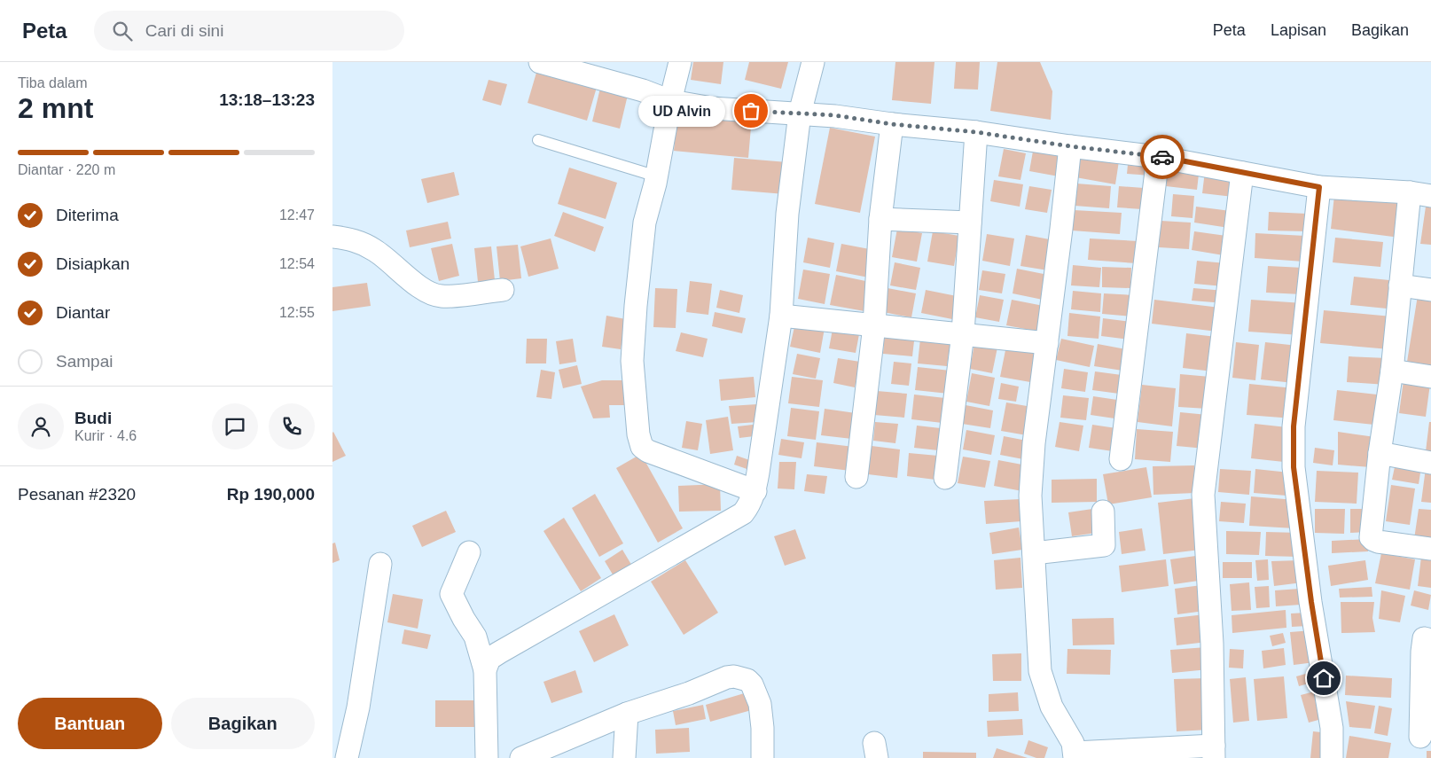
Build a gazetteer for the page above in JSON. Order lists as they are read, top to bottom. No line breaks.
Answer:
{"places":["UD Alvin"],"page":{"header":"Peta","search":"Cari di sini","nav":["Peta","Lapisan","Bagikan"],"heading":["2 mnt","Tiba dalam","13:18–13:23"],"panel":["Budi","Kurir · 4.6","Pesanan #2320","Rp 190,000"],"bubble":"UD Alvin","bar":"Diantar · 220 m","list":[["Diterima","12:47"],["Disiapkan","12:54"],["Diantar","12:55"],"Sampai"],"buttons":["Bantuan","Bagikan"]}}
